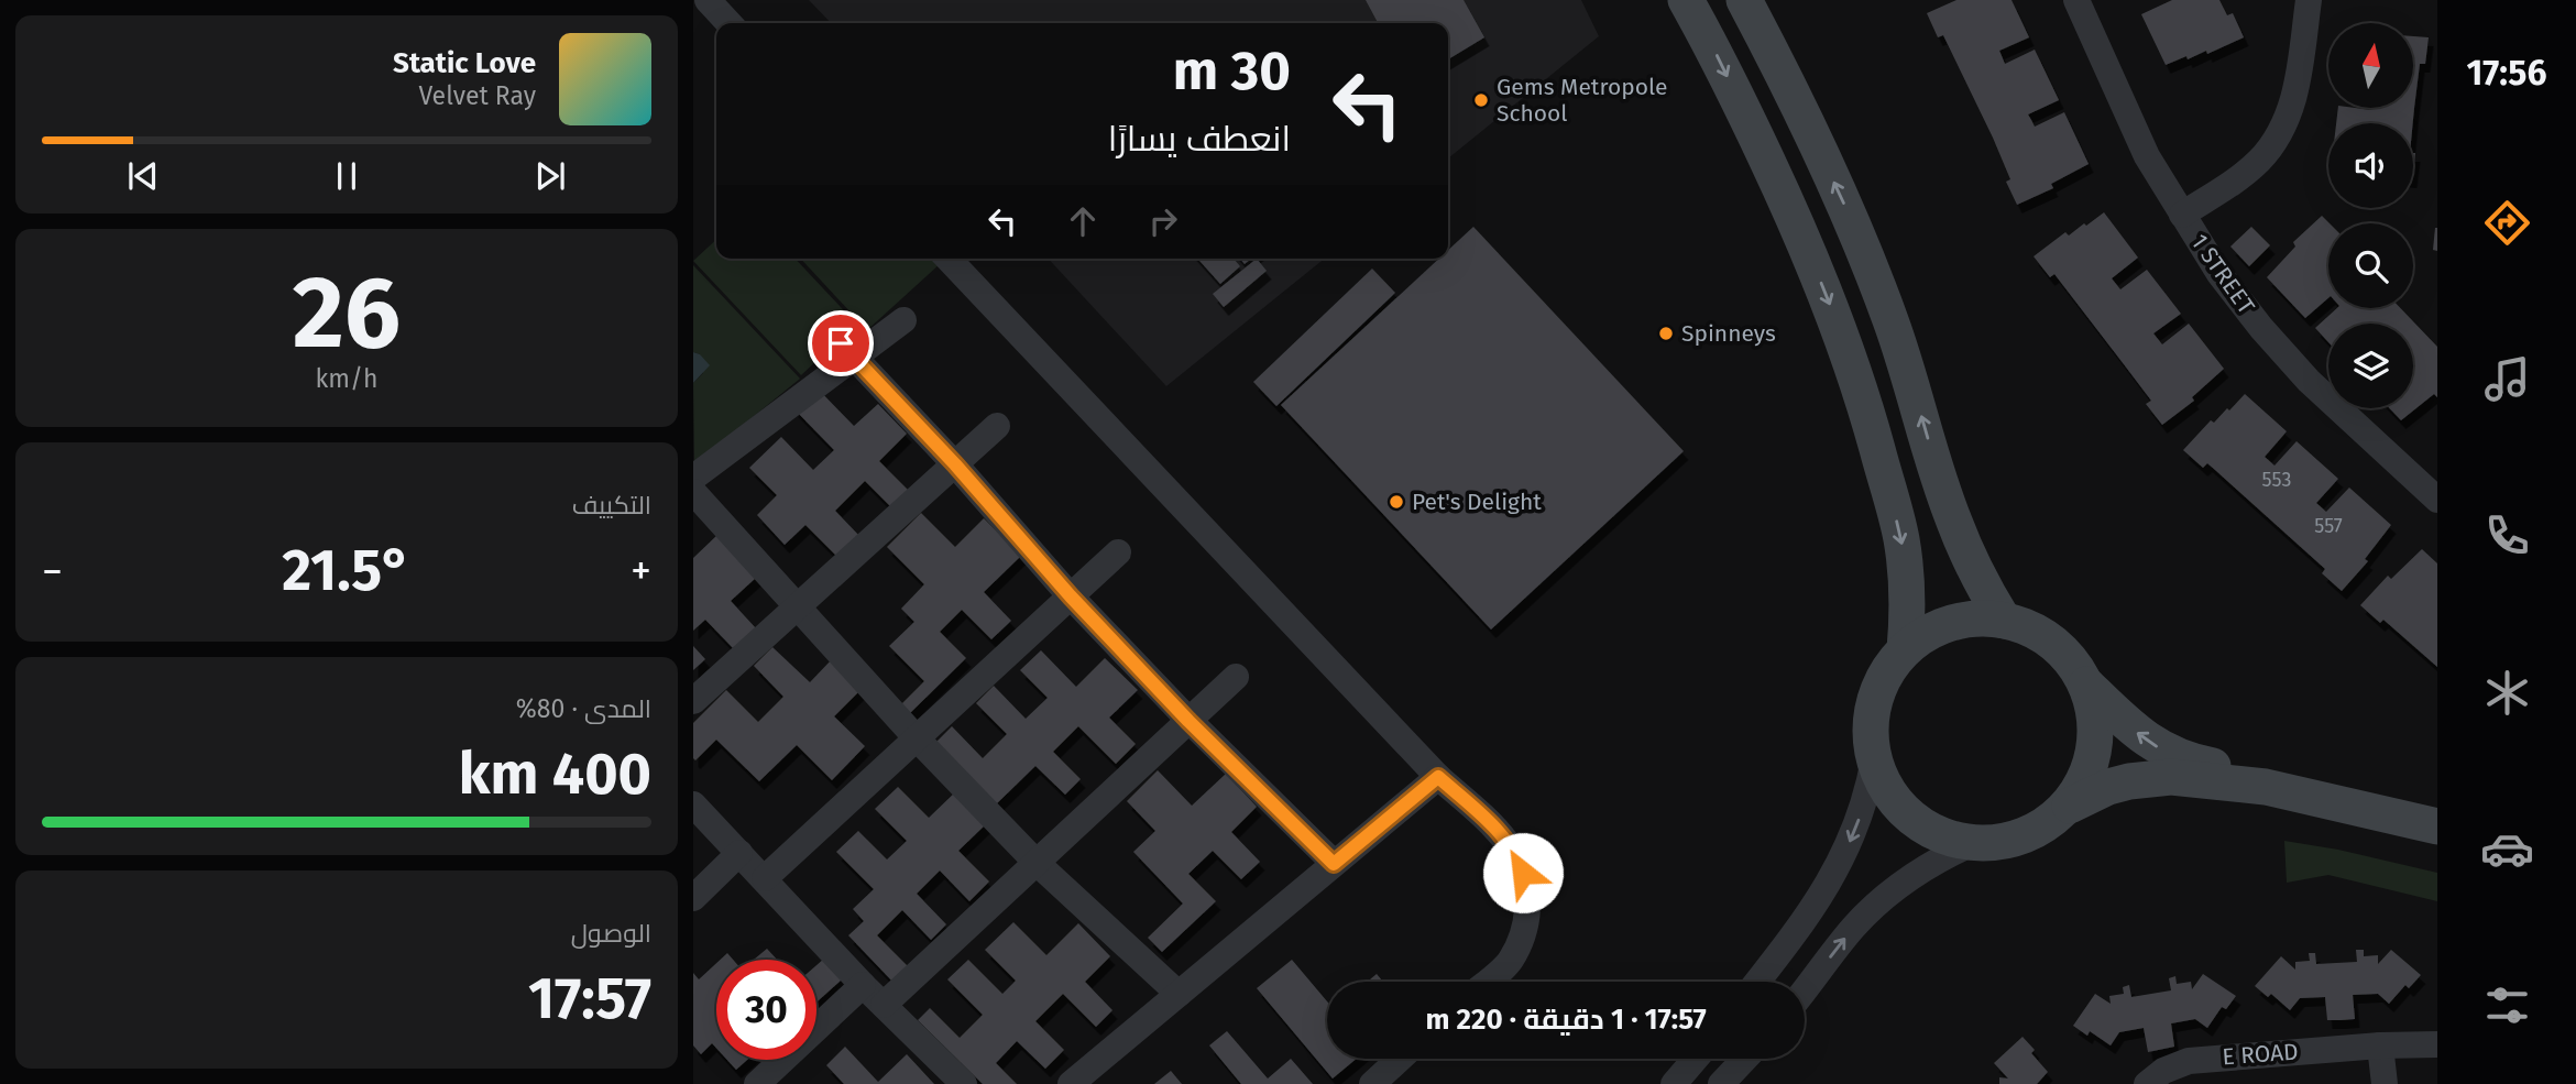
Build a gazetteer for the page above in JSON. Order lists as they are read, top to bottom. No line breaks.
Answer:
{"streets":{"street":["1 STREET","E ROAD"]},"places":["Gems Metropole School","Spinneys","Pet's Delight"],"house_numbers":["553","557"],"north":"top","page":{"tabs":"17:56","turn":["30 m","انعطف يسارًا"],"song":["Static Love","Velvet Ray"],"tile":[["26","km/h"],"التكييف",["المدى · 80%","400 km"],["الوصول","17:57"]],"heat":["−","21.5°","+"],"limit":"30","trip":"17:57 · 1 دقيقة · 220 m"}}
